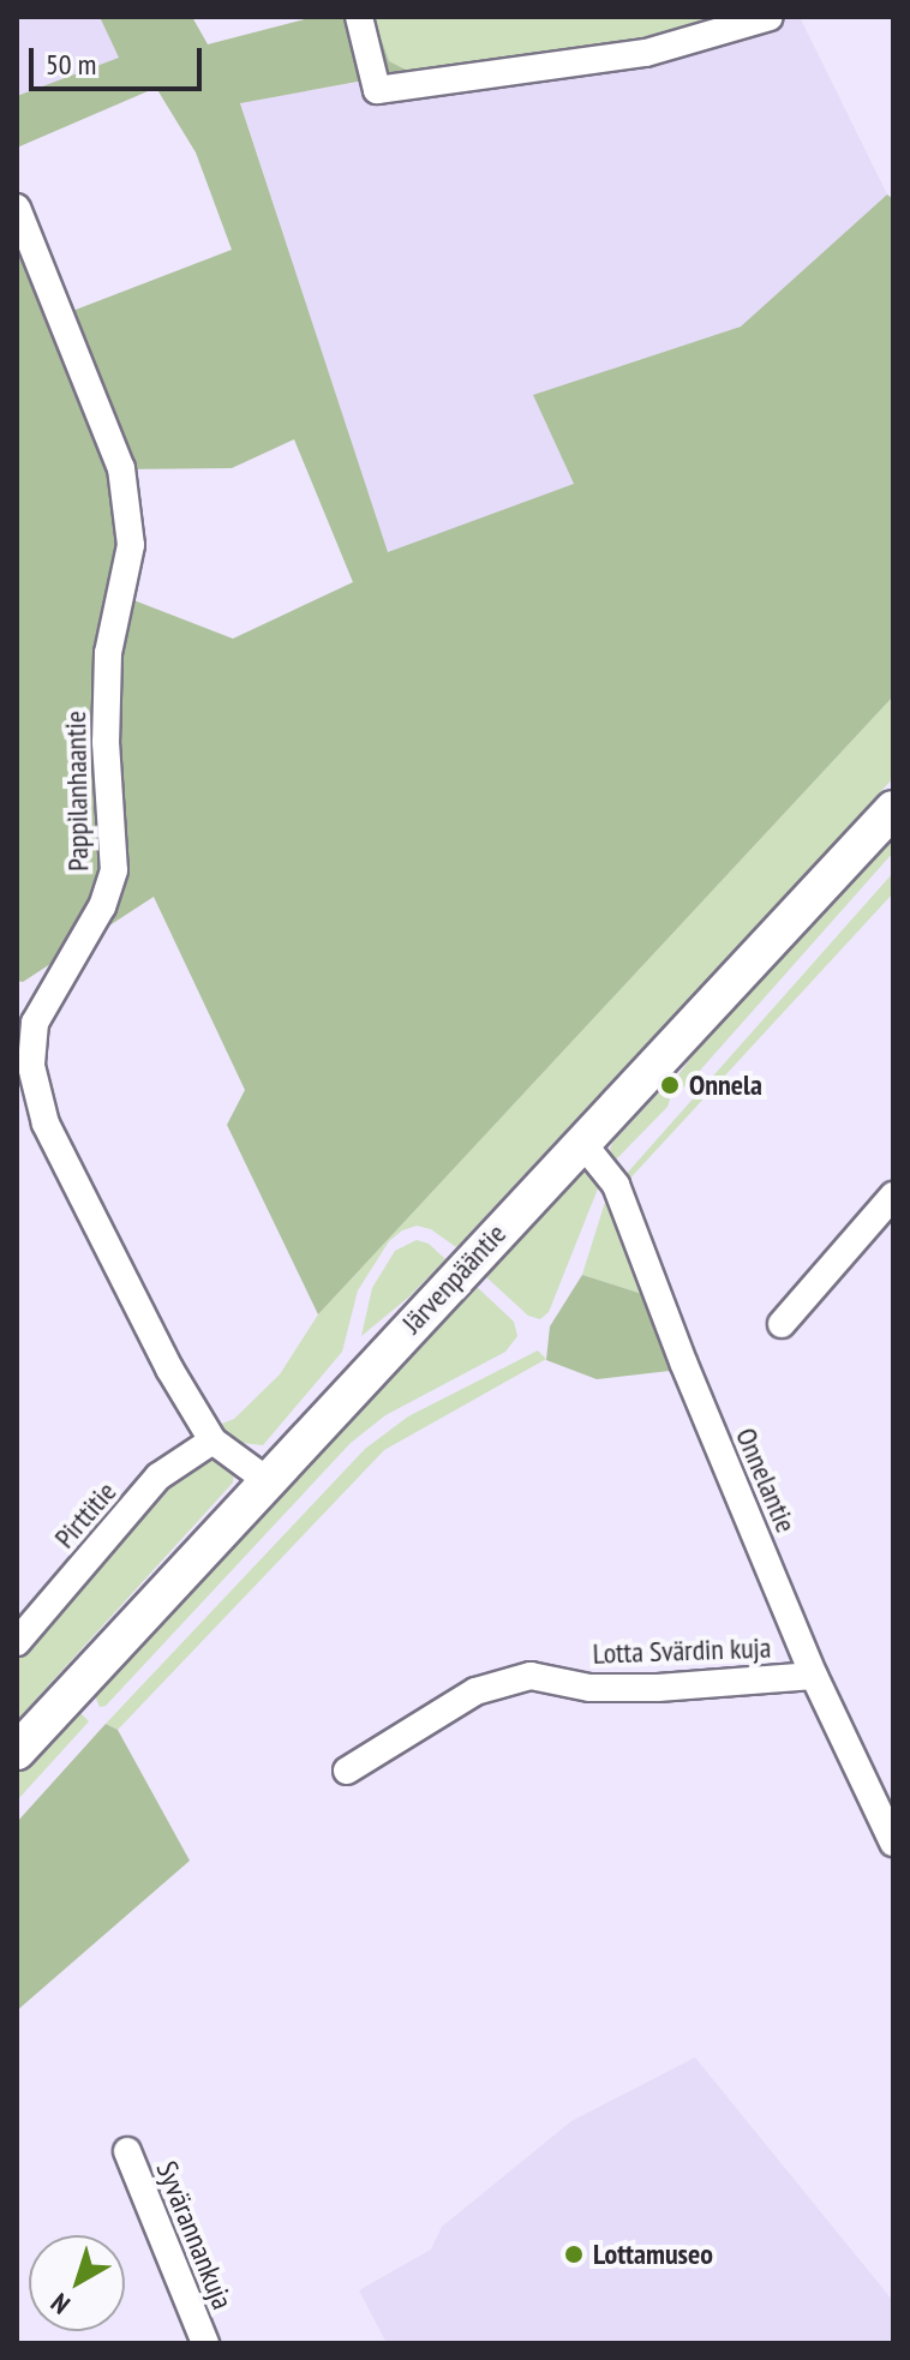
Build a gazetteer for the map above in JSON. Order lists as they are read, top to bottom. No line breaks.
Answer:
{"streets":{"main road":["Järvenpääntie"],"street":["Pappilanhaantie","Onnelantie","Pirttitie","Lotta Svärdin kuja","Syvärannankuja"]},"crossings":[["Pappilanhaantie","Järvenpääntie"],["Pappilanhaantie","Pirttitie"],["Järvenpääntie","Onnelantie"],["Onnelantie","Lotta Svärdin kuja"]],"places":["Onnela","Lottamuseo"],"scale_bar":"50 m","north":"bottom left"}
